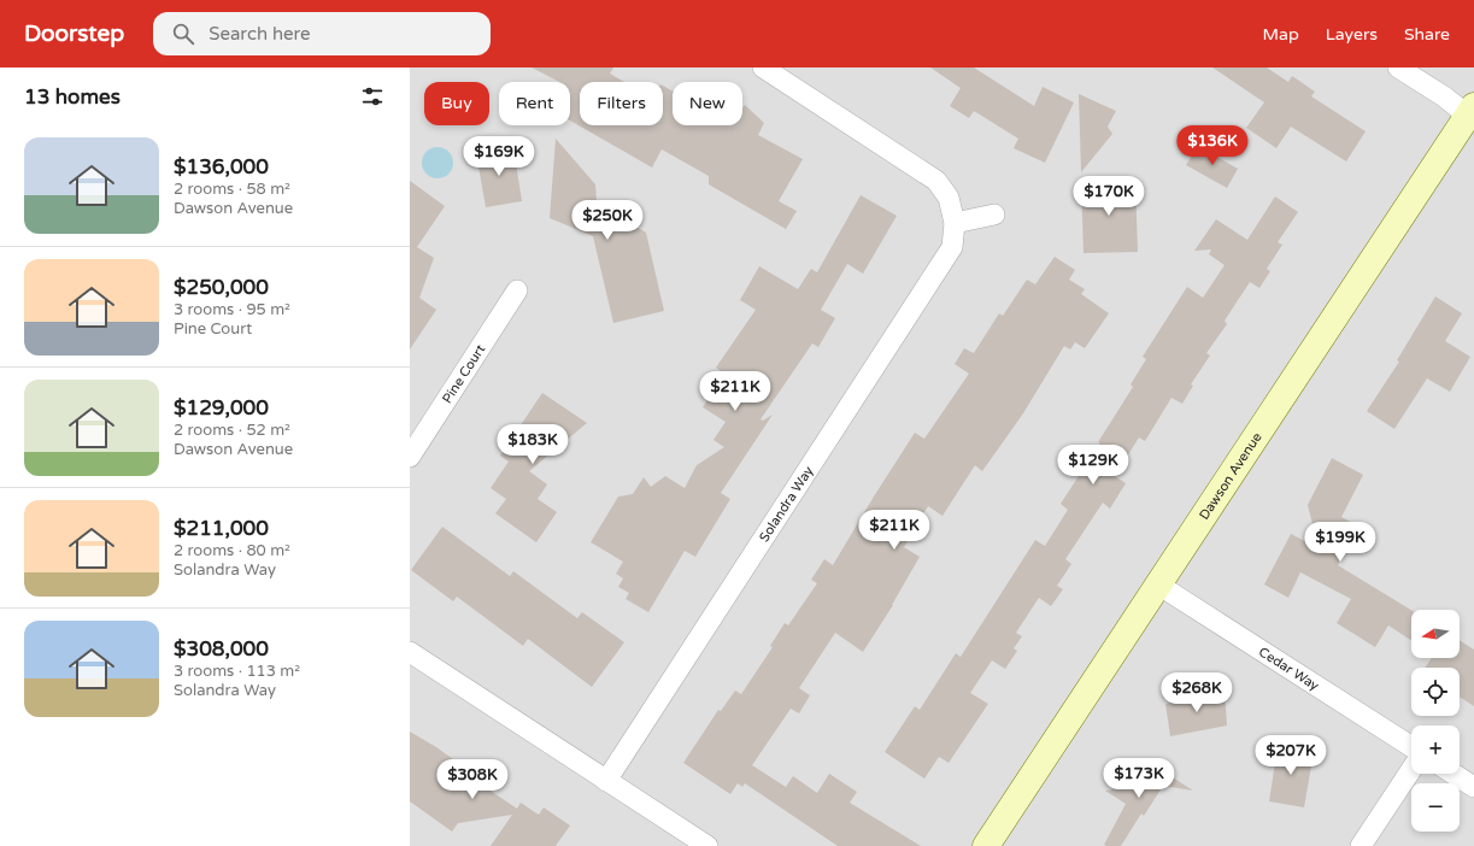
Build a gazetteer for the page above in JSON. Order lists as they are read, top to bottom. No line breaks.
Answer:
{"streets":{"main road":["Dawson Avenue"],"street":["Pine Court","Solandra Way","Cedar Way"]},"crossings":[["Dawson Avenue","Cedar Way"]],"north":"left","page":{"header":"Doorstep","search":"Search here","nav":["Map","Layers","Share"],"heading":"13 homes","chip":["Buy","Rent","Filters","New"],"list":[{"name":"$136,000","note":"2 rooms · 58 m² · Dawson Avenue"},{"name":"$250,000","note":"3 rooms · 95 m² · Pine Court"},{"name":"$129,000","note":"2 rooms · 52 m² · Dawson Avenue"},{"name":"$211,000","note":"2 rooms · 80 m² · Solandra Way"},{"name":"$308,000","note":"3 rooms · 113 m² · Solandra Way"}],"price":["$136K","$169K","$170K","$250K","$211K","$183K","$129K","$211K","$199K","$268K","$207K","$173K","$308K"],"map_buttons":["+","−"]}}
